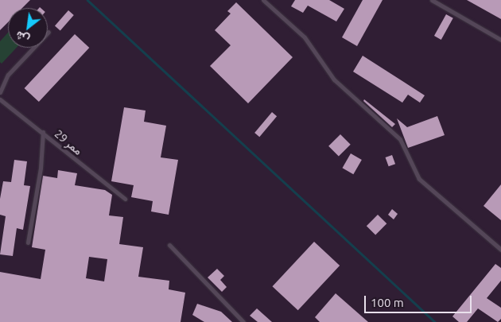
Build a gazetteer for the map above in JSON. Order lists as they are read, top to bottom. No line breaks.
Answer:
{"streets":{"lane":["ممر 29"]},"scale_bar":"100 m","north":"bottom left"}
